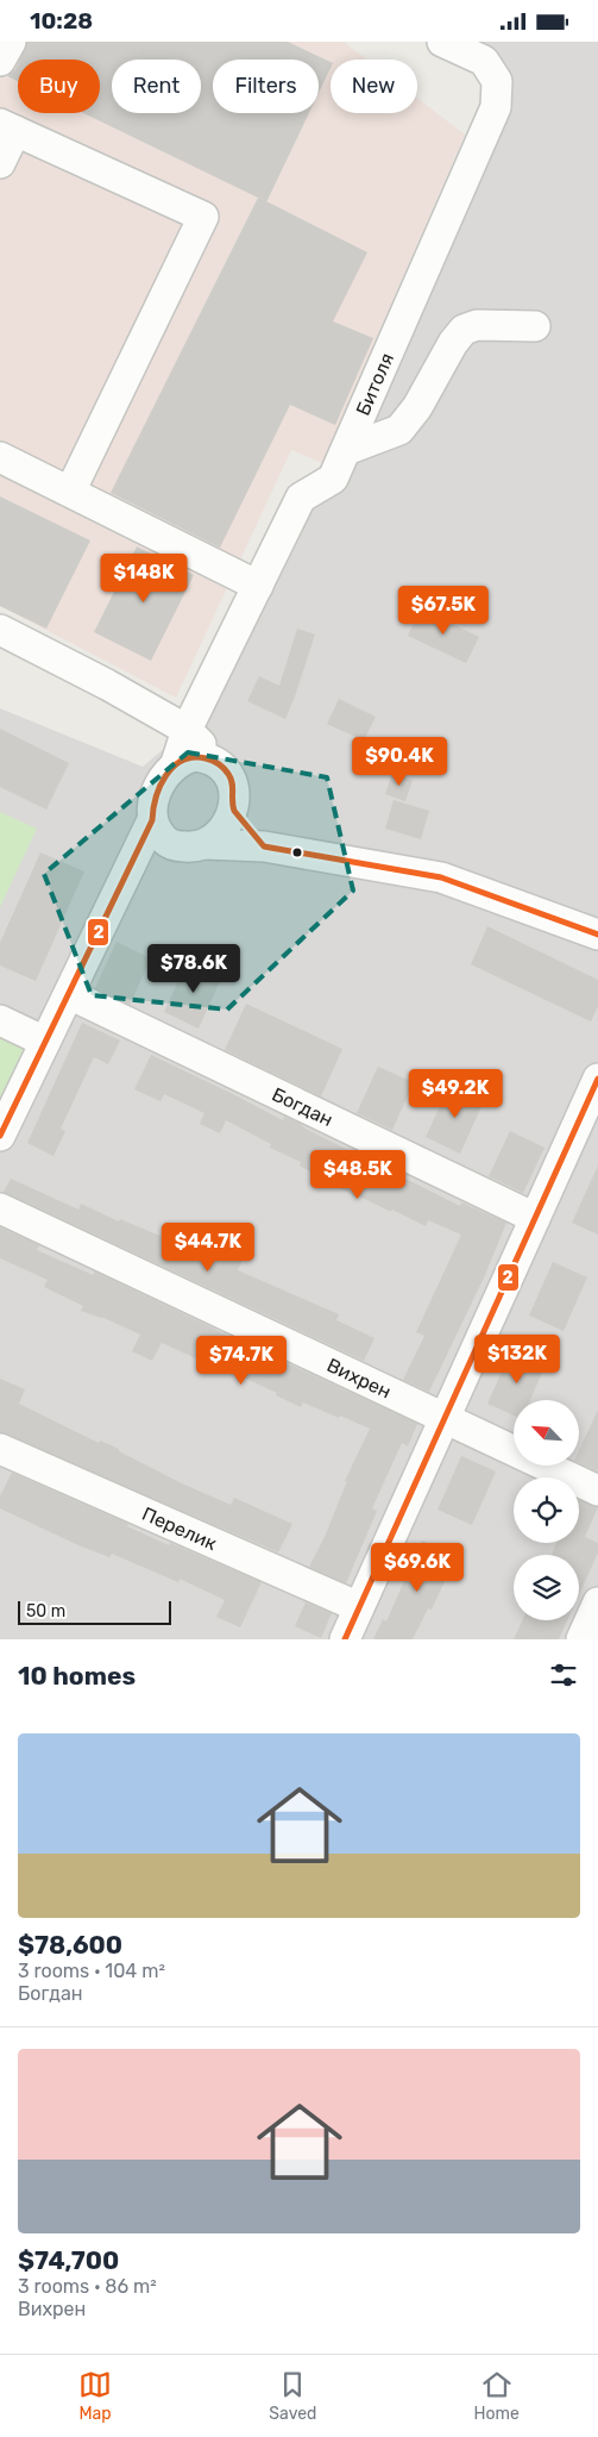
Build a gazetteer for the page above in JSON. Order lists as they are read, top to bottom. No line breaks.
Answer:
{"streets":{"street":["Битоля","Богдан","Вихрен","Перелик"]},"lines":["transit line 2"],"scale_bar":"50 m","north":"top left","page":{"status":"10:28","chip":["Buy","Rent","Filters","New"],"price":["$148K","$67.5K","$90.4K","$78.6K","$49.2K","$48.5K","$44.7K","$132K","$74.7K","$69.6K"],"scale":"50 m","heading":"10 homes","list":[{"name":"$78,600","note":"3 rooms · 104 m² · Богдан"},{"name":"$74,700","note":"3 rooms · 86 m² · Вихрен"}],"tabs":["Map","Saved","Home"]}}
